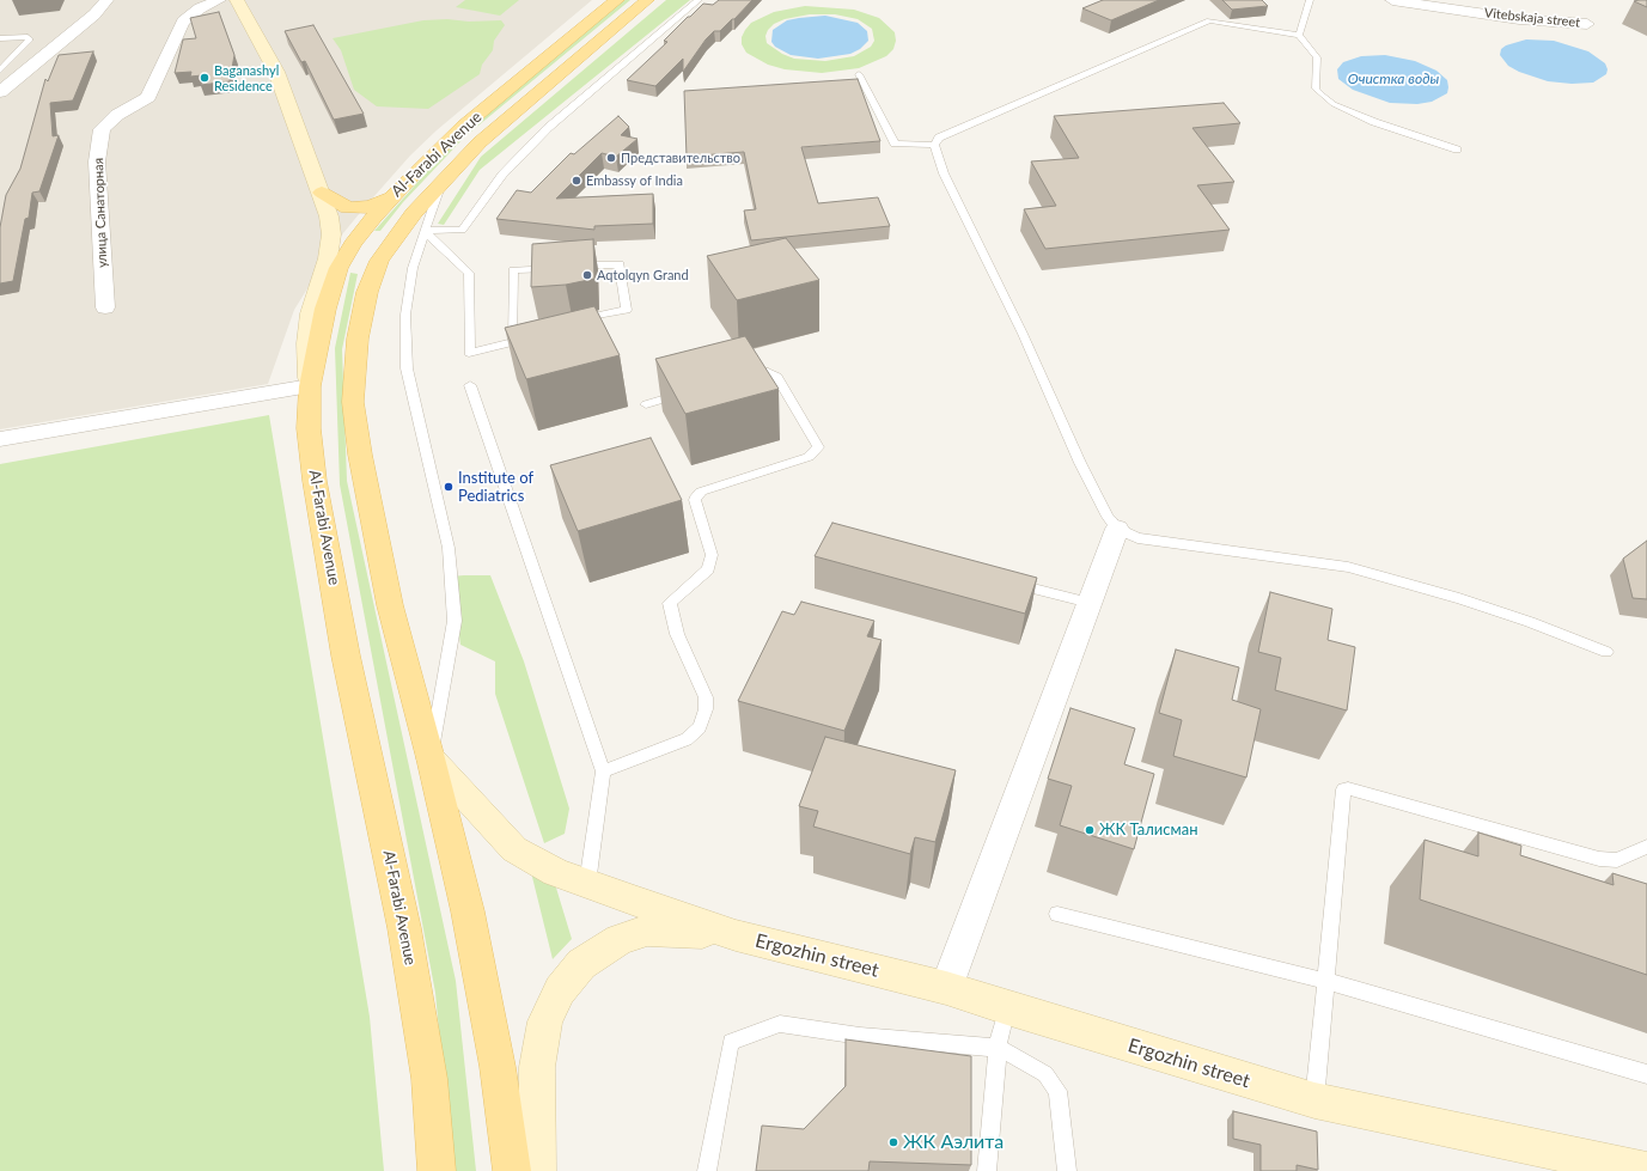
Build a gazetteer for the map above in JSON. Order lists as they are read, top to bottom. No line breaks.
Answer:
{"streets":{"main road":["Al-Farabi Avenue"],"street":["Vitebskaja street","улица Санаторная","Ergozhin street"]},"crossings":[["Al-Farabi Avenue","Ergozhin street"]],"water":["Очистка воды"],"places":["Baganashyl Residence","Представительство","Embassy of India","Aqtolqyn Grand","Institute of Pediatrics","ЖК Талисман","ЖК Аэлита"]}
